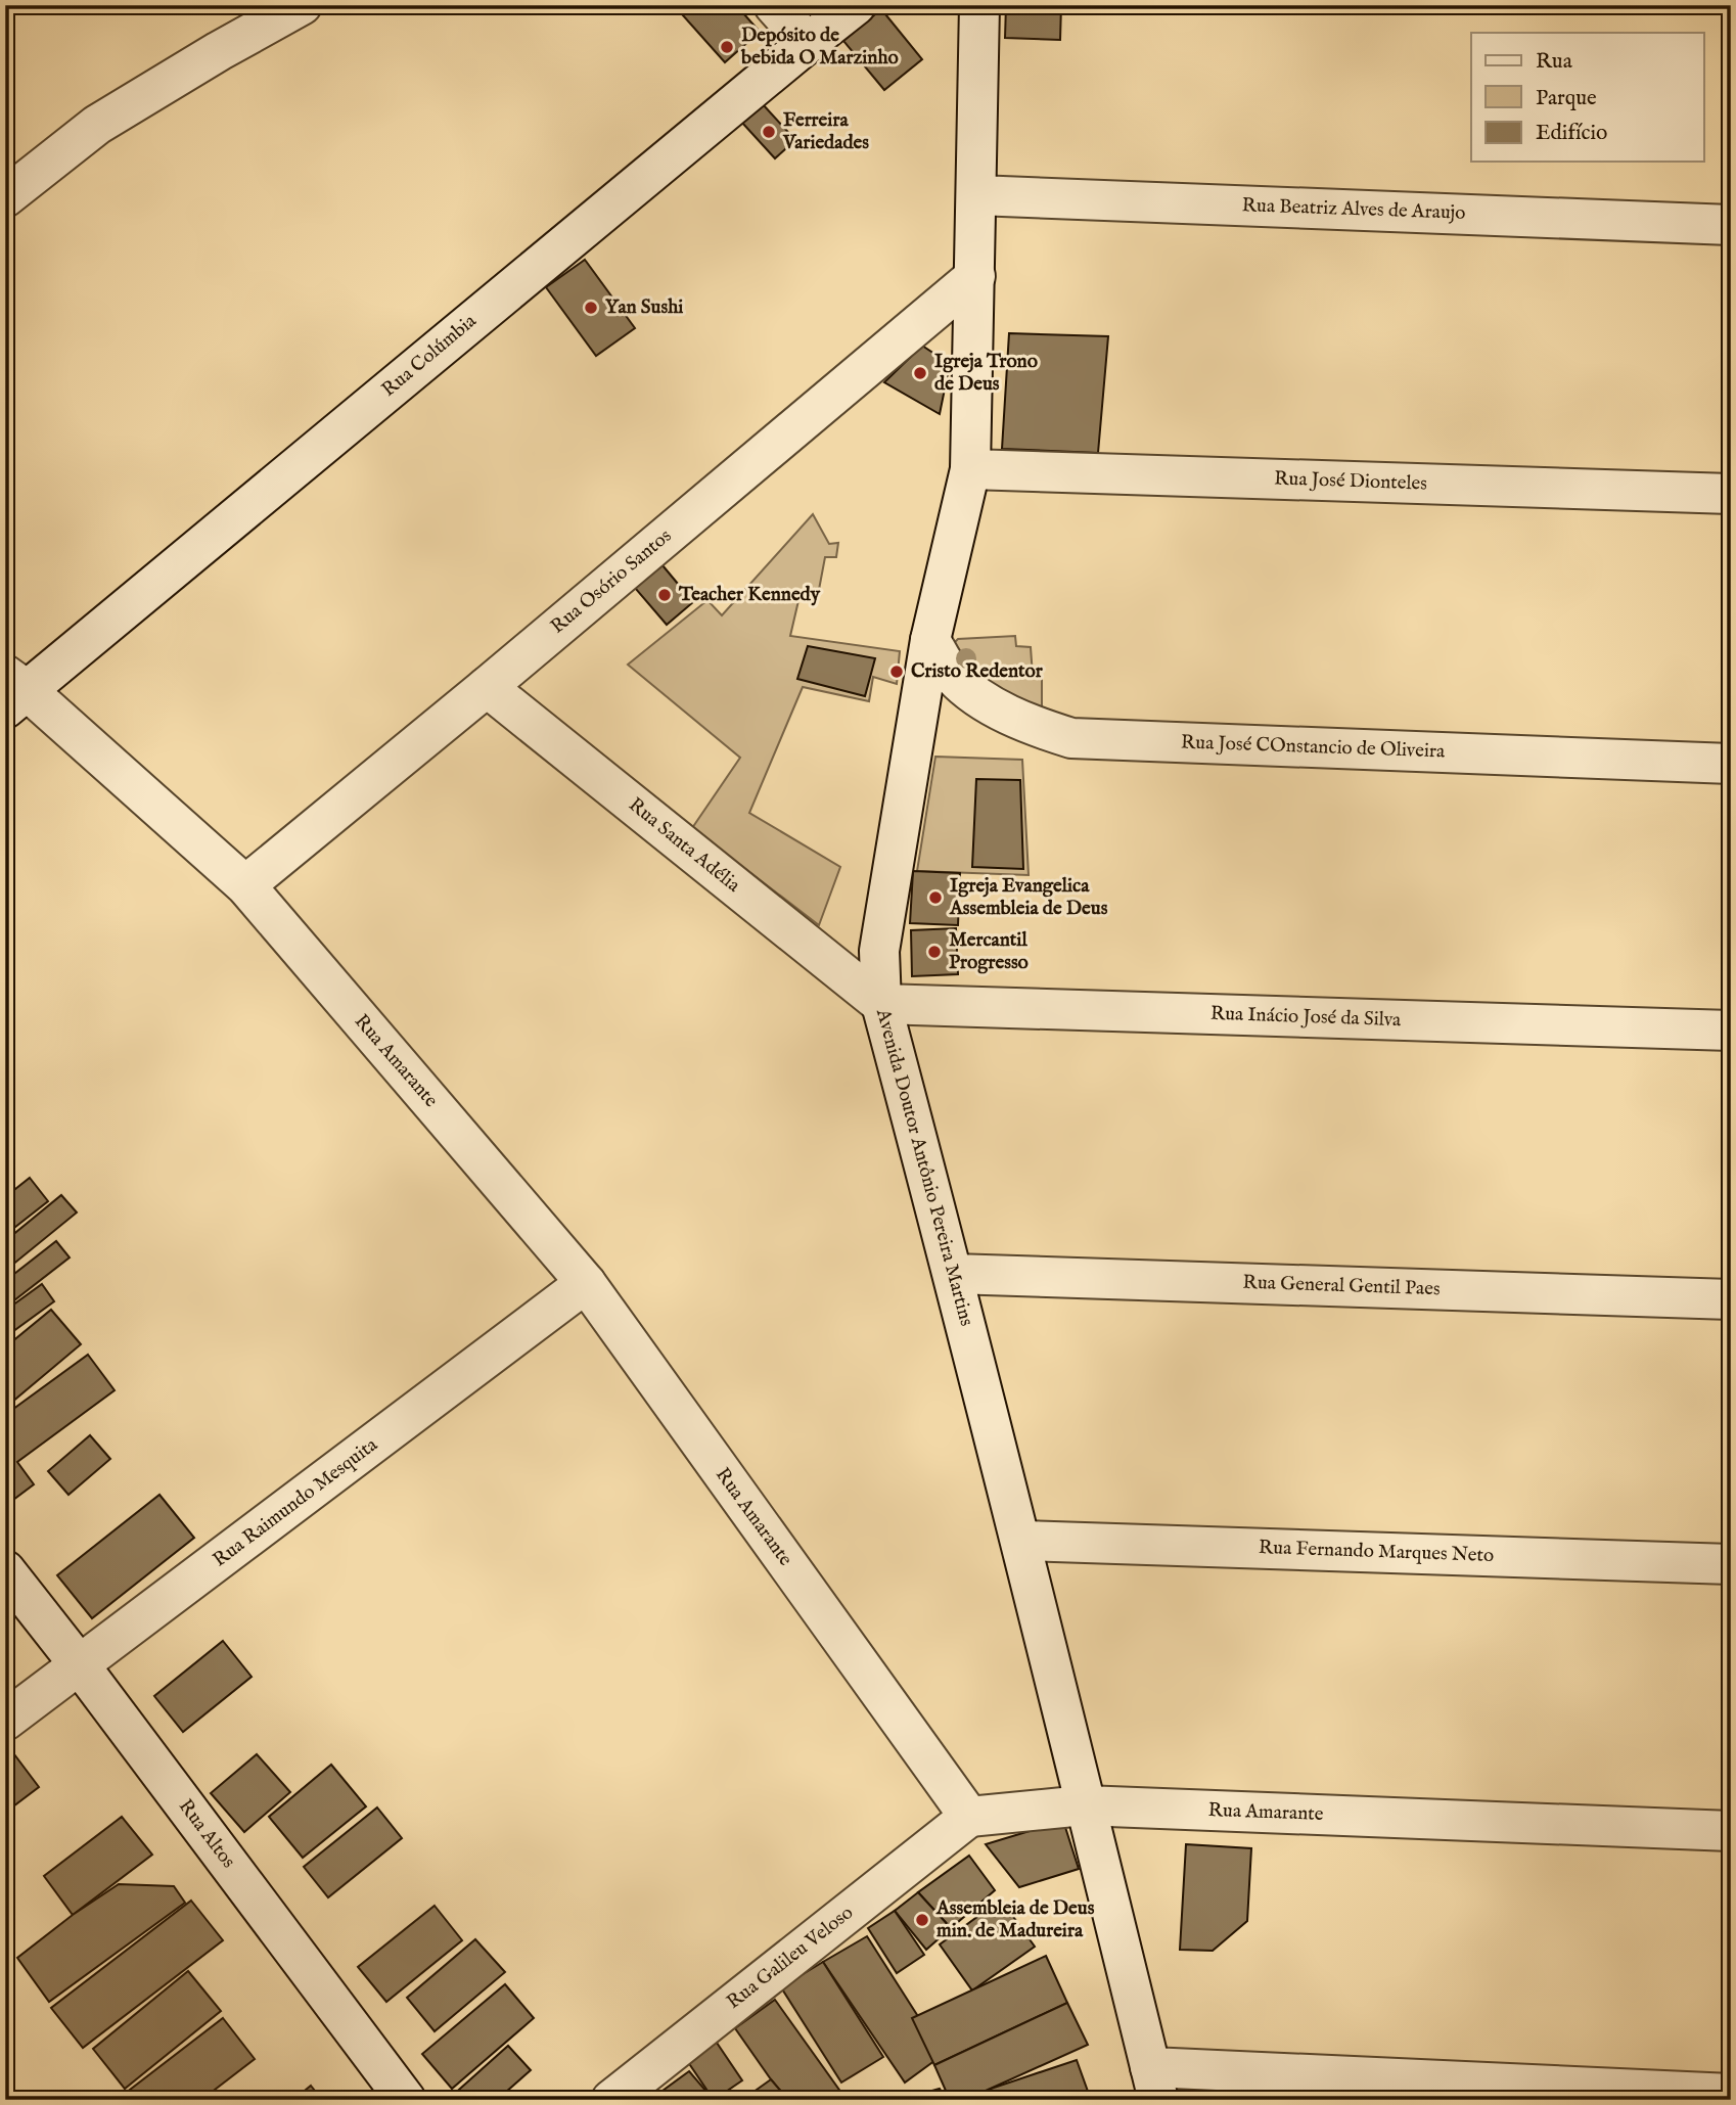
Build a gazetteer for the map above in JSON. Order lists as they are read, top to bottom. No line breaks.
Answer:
{"streets":{"street":["Rua Beatriz Alves de Araujo","Rua Colúmbia","Rua José Dionteles","Rua Osório Santos","Rua José COnstancio de Oliveira","Rua Santa Adélia","Rua Inácio José da Silva","Rua Amarante","Avenida Doutor Antônio Pereira Martins","Rua General Gentil Paes","Rua Raimundo Mesquita","Rua Fernando Marques Neto","Rua Altos","Rua Galileu Veloso"]},"crossings":[["Rua Beatriz Alves de Araujo","Avenida Doutor Antônio Pereira Martins"],["Rua Colúmbia","Rua Amarante"],["Rua José Dionteles","Avenida Doutor Antônio Pereira Martins"],["Rua Osório Santos","Rua Santa Adélia"],["Rua Osório Santos","Rua Amarante"],["Rua Osório Santos","Avenida Doutor Antônio Pereira Martins"],["Rua José COnstancio de Oliveira","Avenida Doutor Antônio Pereira Martins"],["Rua Santa Adélia","Rua Inácio José da Silva"],["Rua Santa Adélia","Avenida Doutor Antônio Pereira Martins"],["Rua Inácio José da Silva","Avenida Doutor Antônio Pereira Martins"],["Rua Amarante","Avenida Doutor Antônio Pereira Martins"],["Rua Amarante","Rua Raimundo Mesquita"],["Rua Amarante","Rua Galileu Veloso"],["Avenida Doutor Antônio Pereira Martins","Rua General Gentil Paes"],["Avenida Doutor Antônio Pereira Martins","Rua Fernando Marques Neto"],["Rua Raimundo Mesquita","Rua Altos"]],"places":["Depósito de bebida O Marzinho","Ferreira Variedades","Yan Sushi","Igreja Trono de Deus","Teacher Kennedy","Cristo Redentor","Igreja Evangelica Assembleia de Deus","Mercantil Progresso","Assembleia de Deus min. de Madureira"],"legend":["Rua","Parque","Edifício"]}
